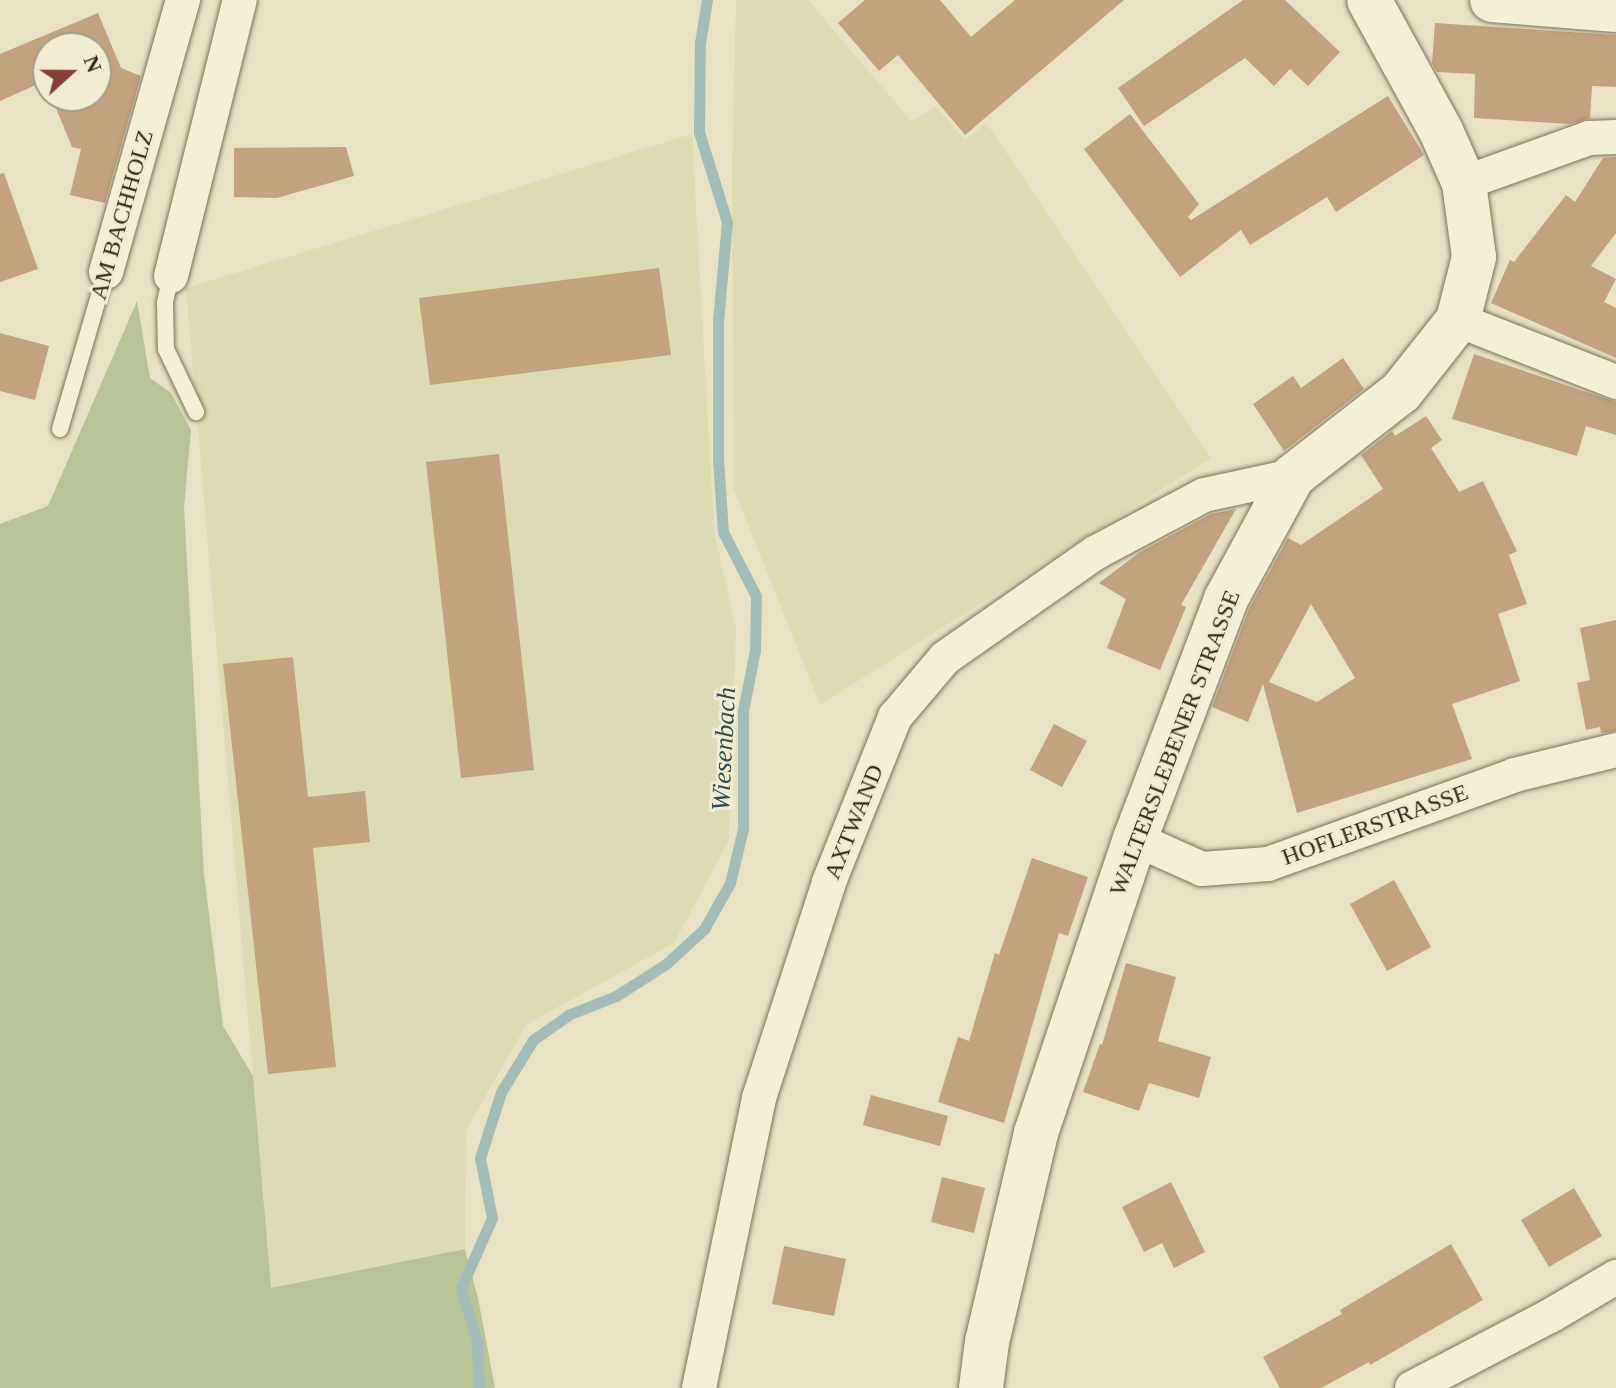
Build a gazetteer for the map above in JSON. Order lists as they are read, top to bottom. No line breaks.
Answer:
{"streets":{"street":["AM BACHHOLZ","WALTERSLEBENER STRASSE","AXTWAND","HOFLERSTRASSE"]},"crossings":[["WALTERSLEBENER STRASSE","AXTWAND"],["WALTERSLEBENER STRASSE","HOFLERSTRASSE"]],"water":["Wiesenbach"],"north":"right"}
